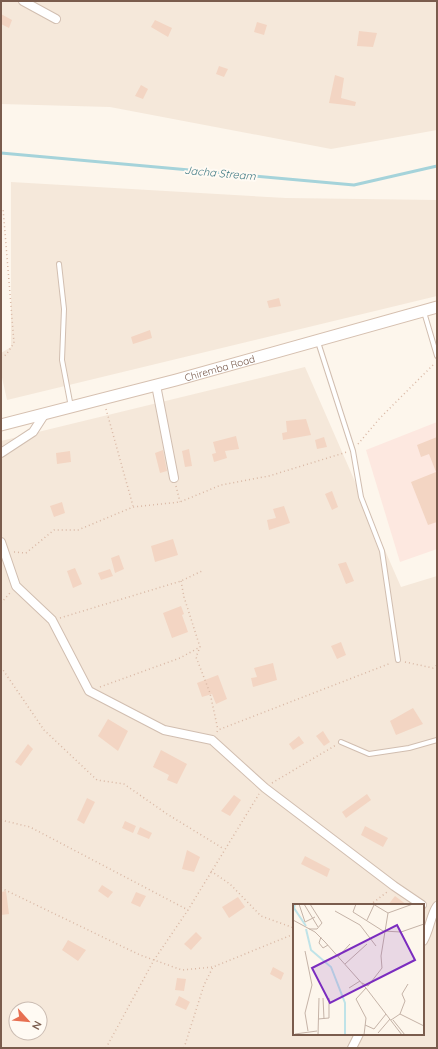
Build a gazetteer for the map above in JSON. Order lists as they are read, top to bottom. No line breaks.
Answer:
{"streets":{"main road":["Chiremba Road"]},"water":["Jacha Stream"],"north":"bottom right"}
